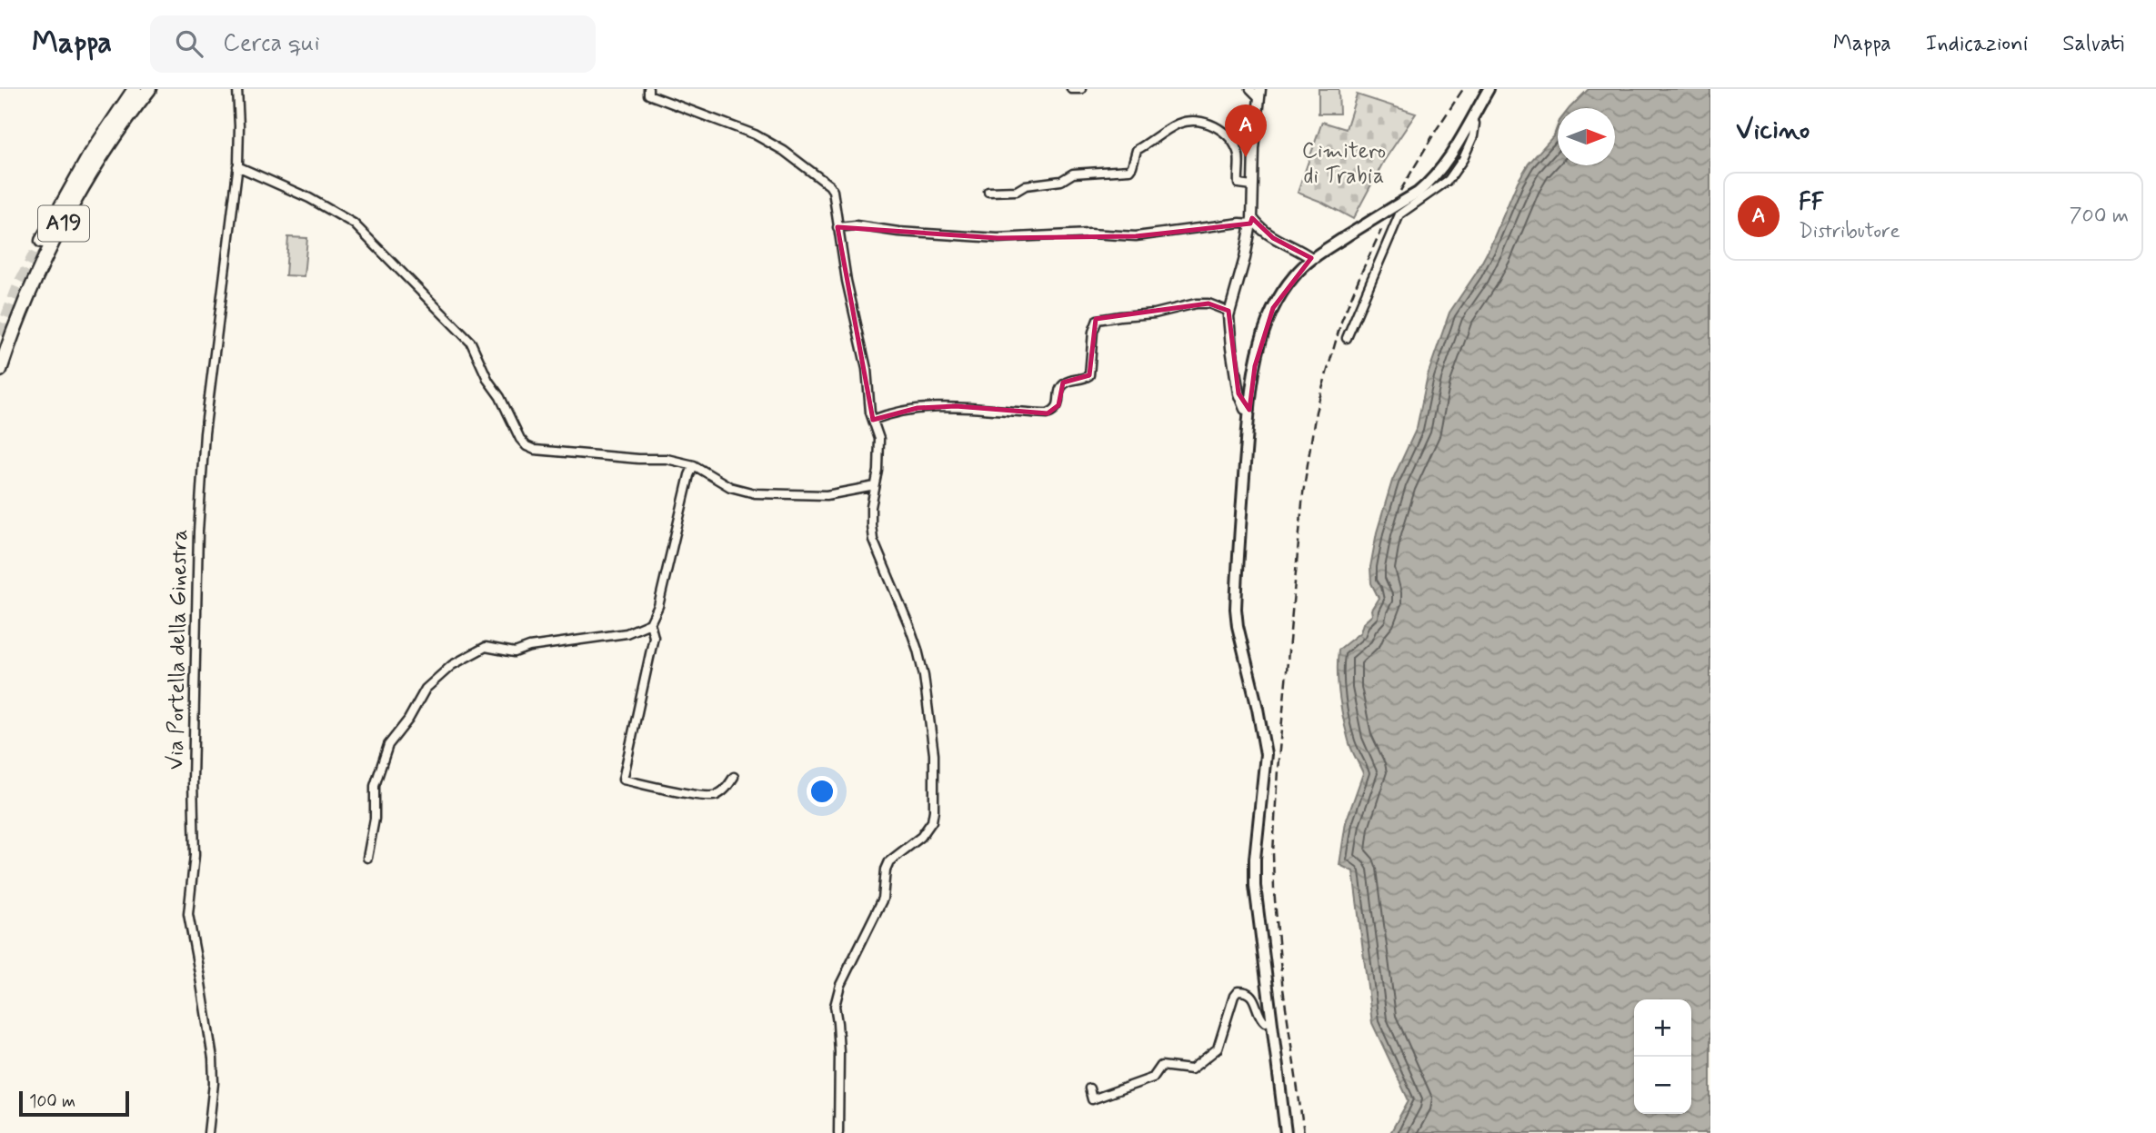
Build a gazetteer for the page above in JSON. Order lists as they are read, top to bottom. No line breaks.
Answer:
{"streets":{"highway":["A19"],"street":["Via Portella della Ginestra"]},"parks":["Cimitero di Trabia"],"scale_bar":"100 m","north":"right","page":{"header":"Mappa","search":"Cerca qui","nav":["Mappa","Indicazioni","Salvati"],"heading":"Vicino","pins":"A","list":[{"mark":"A","name":"FF","note":"Distributore","value":"700 m"}],"map_buttons":["+","−"],"scale":"100 m"}}
